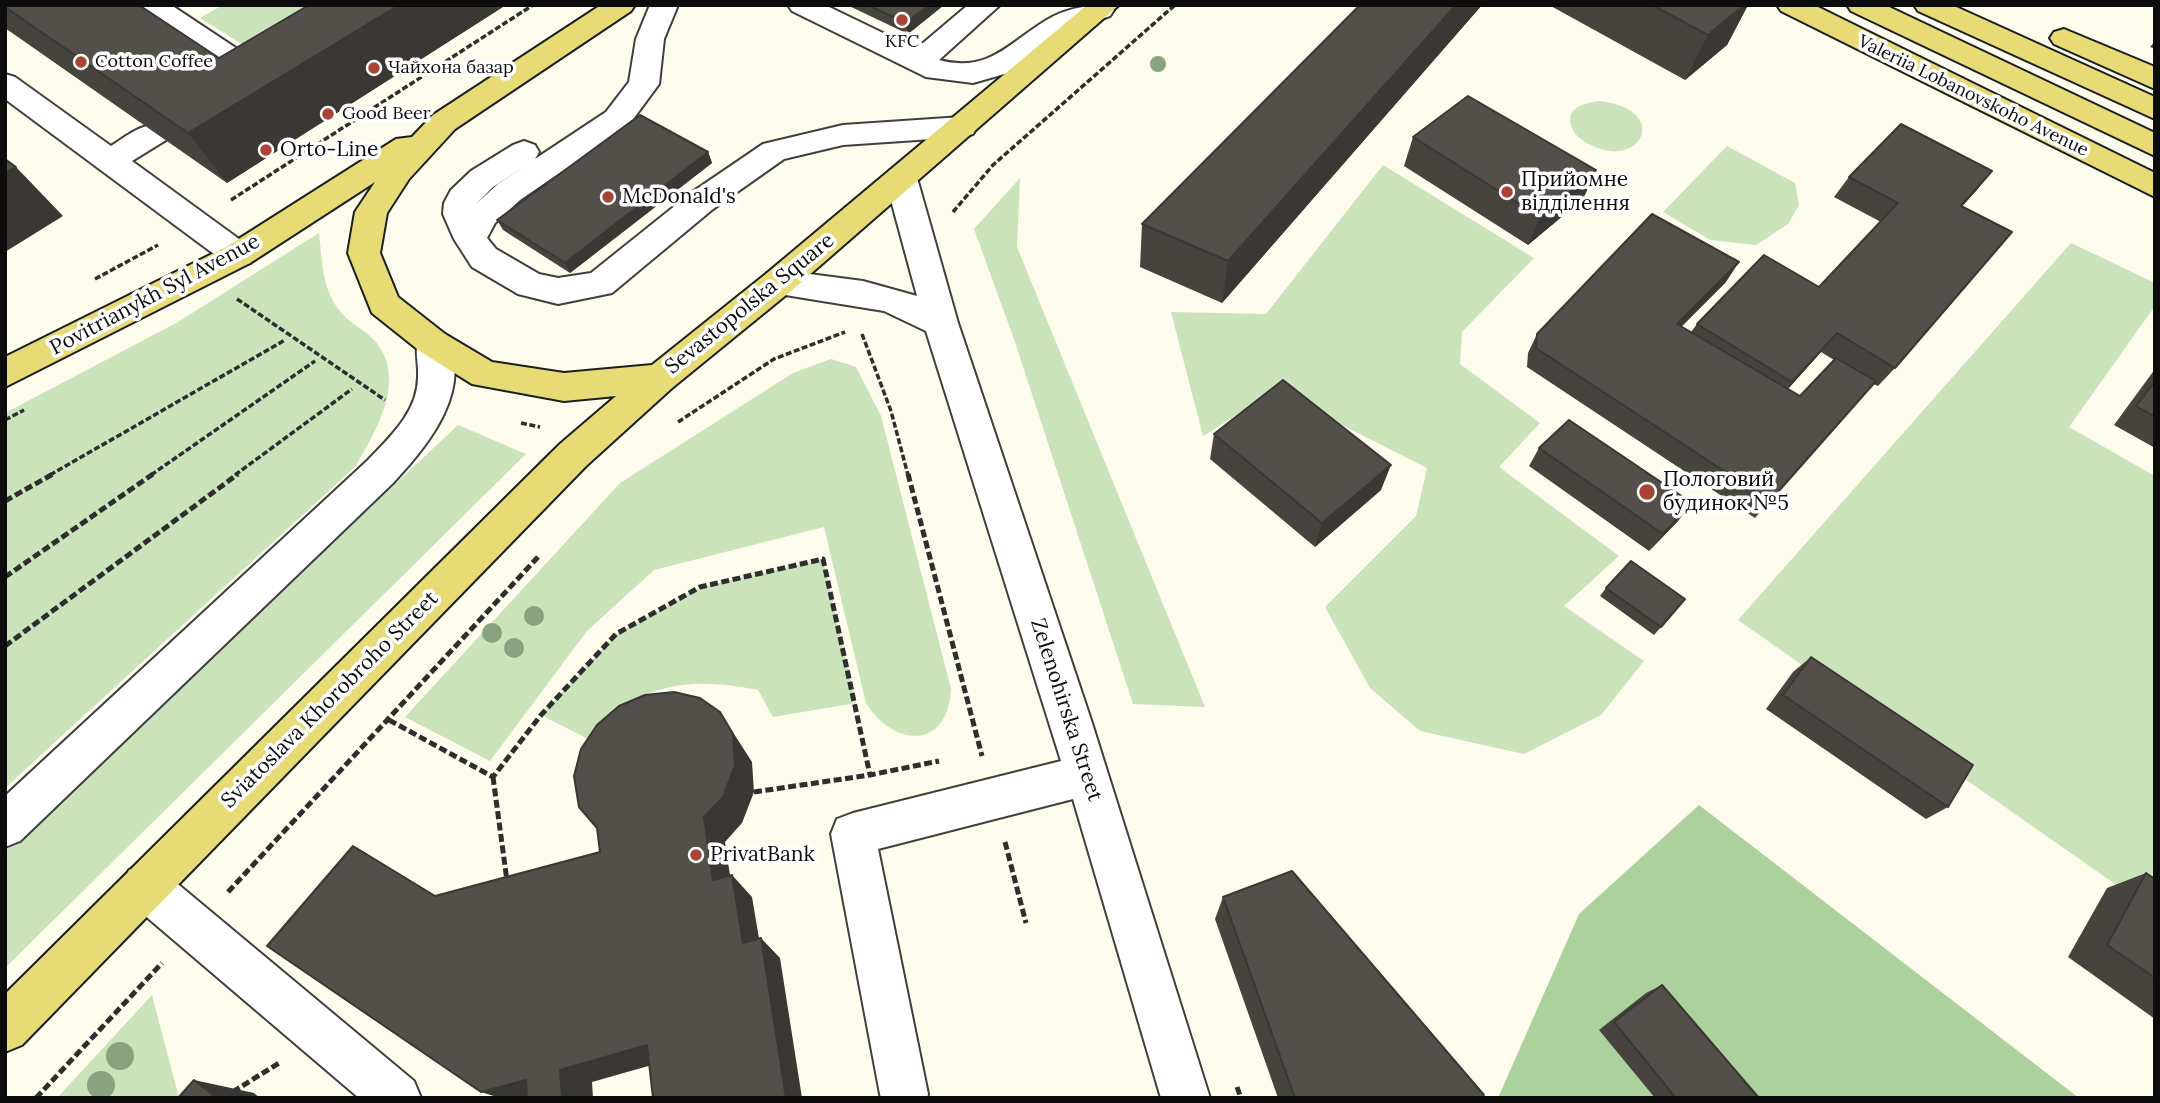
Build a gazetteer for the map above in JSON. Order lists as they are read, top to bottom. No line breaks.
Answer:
{"streets":{"main road":["Valeriia Lobanovskoho Avenue","Povitrianykh Syl Avenue","Sevastopolska Square","Sviatoslava Khorobroho Street"],"street":["Zelenohirska Street"]},"crossings":[["Povitrianykh Syl Avenue","Sevastopolska Square"],["Sevastopolska Square","Sviatoslava Khorobroho Street"],["Sevastopolska Square","Zelenohirska Street"]],"places":["KFC","Cotton Coffee","Чайхона базар","Good Beer","Orto-Line","Прийомне відділення","McDonald's","Пологовий будинок №5","PrivatBank"]}
